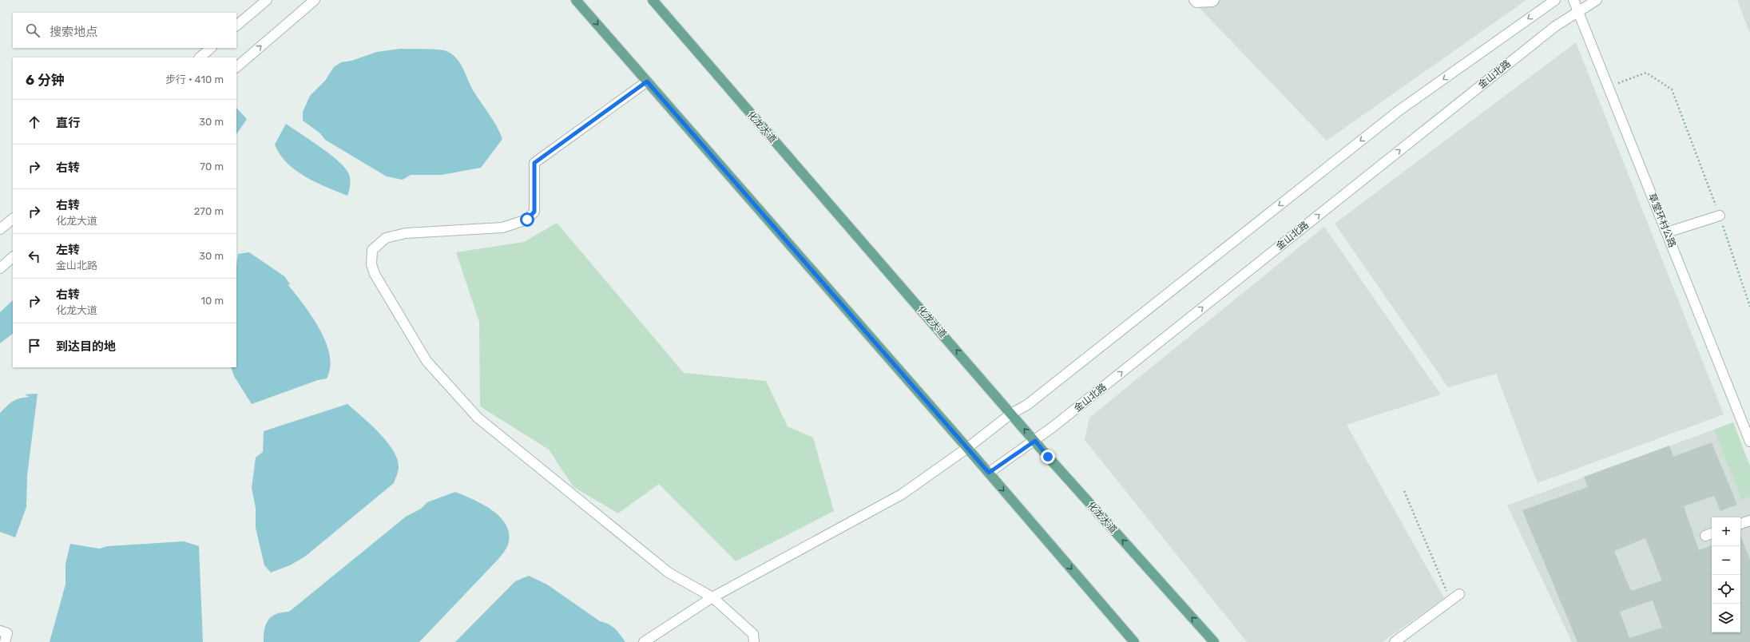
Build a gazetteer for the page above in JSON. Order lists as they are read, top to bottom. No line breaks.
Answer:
{"streets":{"main road":["化龙大道"],"street":["金山北路","草堂环村公路"]},"crossings":[["金山北路","化龙大道"],["金山北路","草堂环村公路"]],"page":{"search":"搜索地点","heading":["6 分钟","步行 · 410 m"],"list":[["直行","30 m"],["右转","70 m"],["右转","化龙大道","270 m"],["左转","金山北路","30 m"],["右转","化龙大道","10 m"],"到达目的地"],"map_buttons":["+","−"]}}
